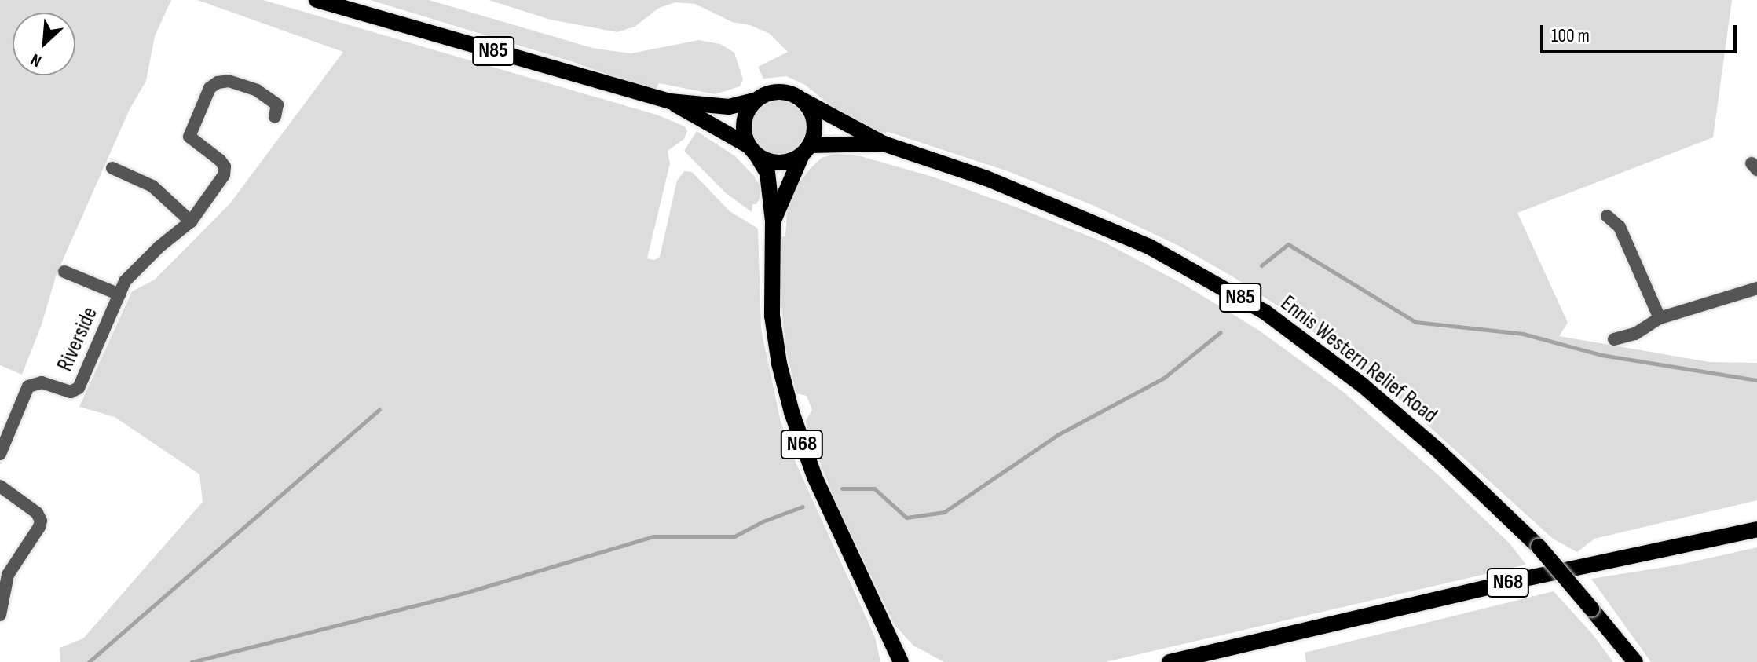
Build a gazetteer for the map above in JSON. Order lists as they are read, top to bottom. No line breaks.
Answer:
{"streets":{"main road":["N85","Ennis Western Relief Road","N68"],"street":["Riverside"]},"crossings":[["N85","Ennis Western Relief Road"],["N85","N68"],["Ennis Western Relief Road","N68"]],"scale_bar":"100 m","north":"bottom left"}
